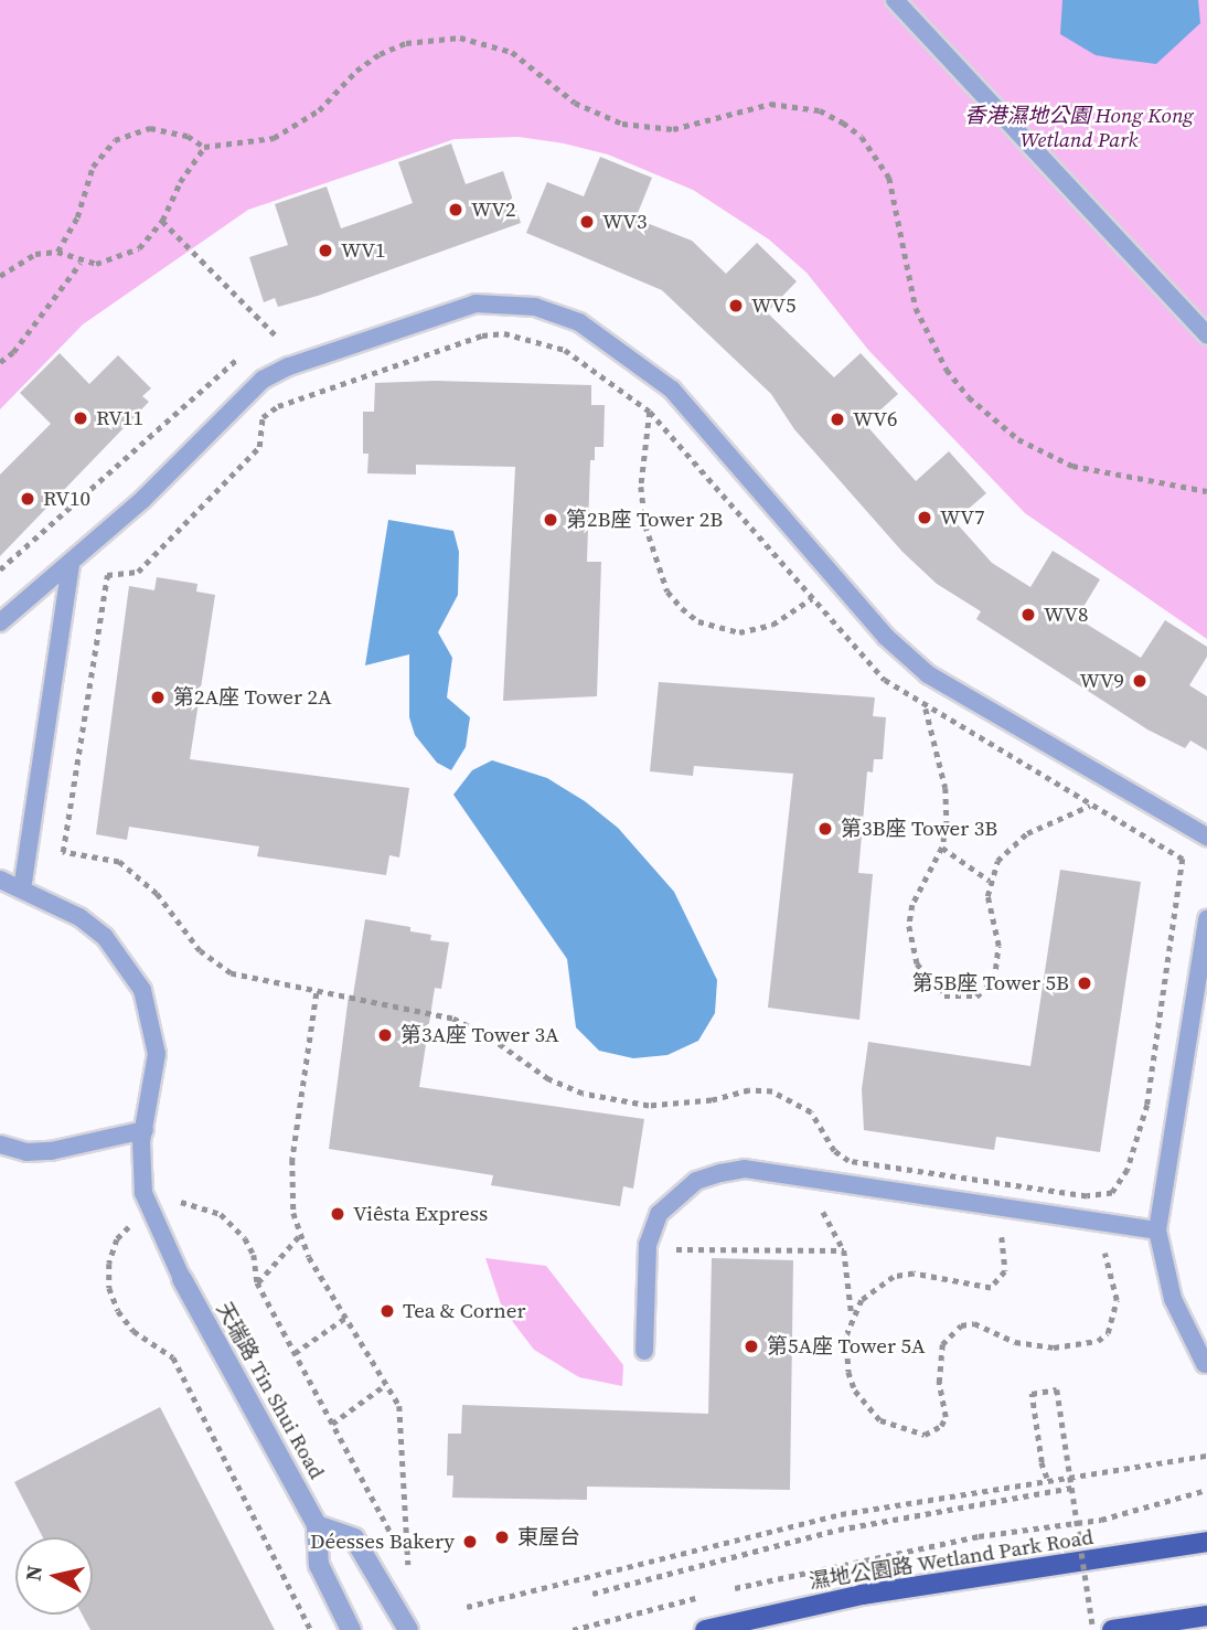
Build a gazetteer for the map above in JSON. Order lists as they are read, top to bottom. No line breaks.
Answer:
{"streets":{"main road":["濕地公園路 Wetland Park Road"],"street":["天瑞路 Tin Shui Road"]},"parks":["香港濕地公園 Hong Kong Wetland Park"],"places":["WV2","WV3","WV1","WV5","RV11","WV6","RV10","WV7","第2B座 Tower 2B","WV8","WV9","第2A座 Tower 2A","第3B座 Tower 3B","第5B座 Tower 5B","第3A座 Tower 3A","Viêsta Express","Tea & Corner","第5A座 Tower 5A","東屋台","Déesses Bakery"],"north":"left"}
